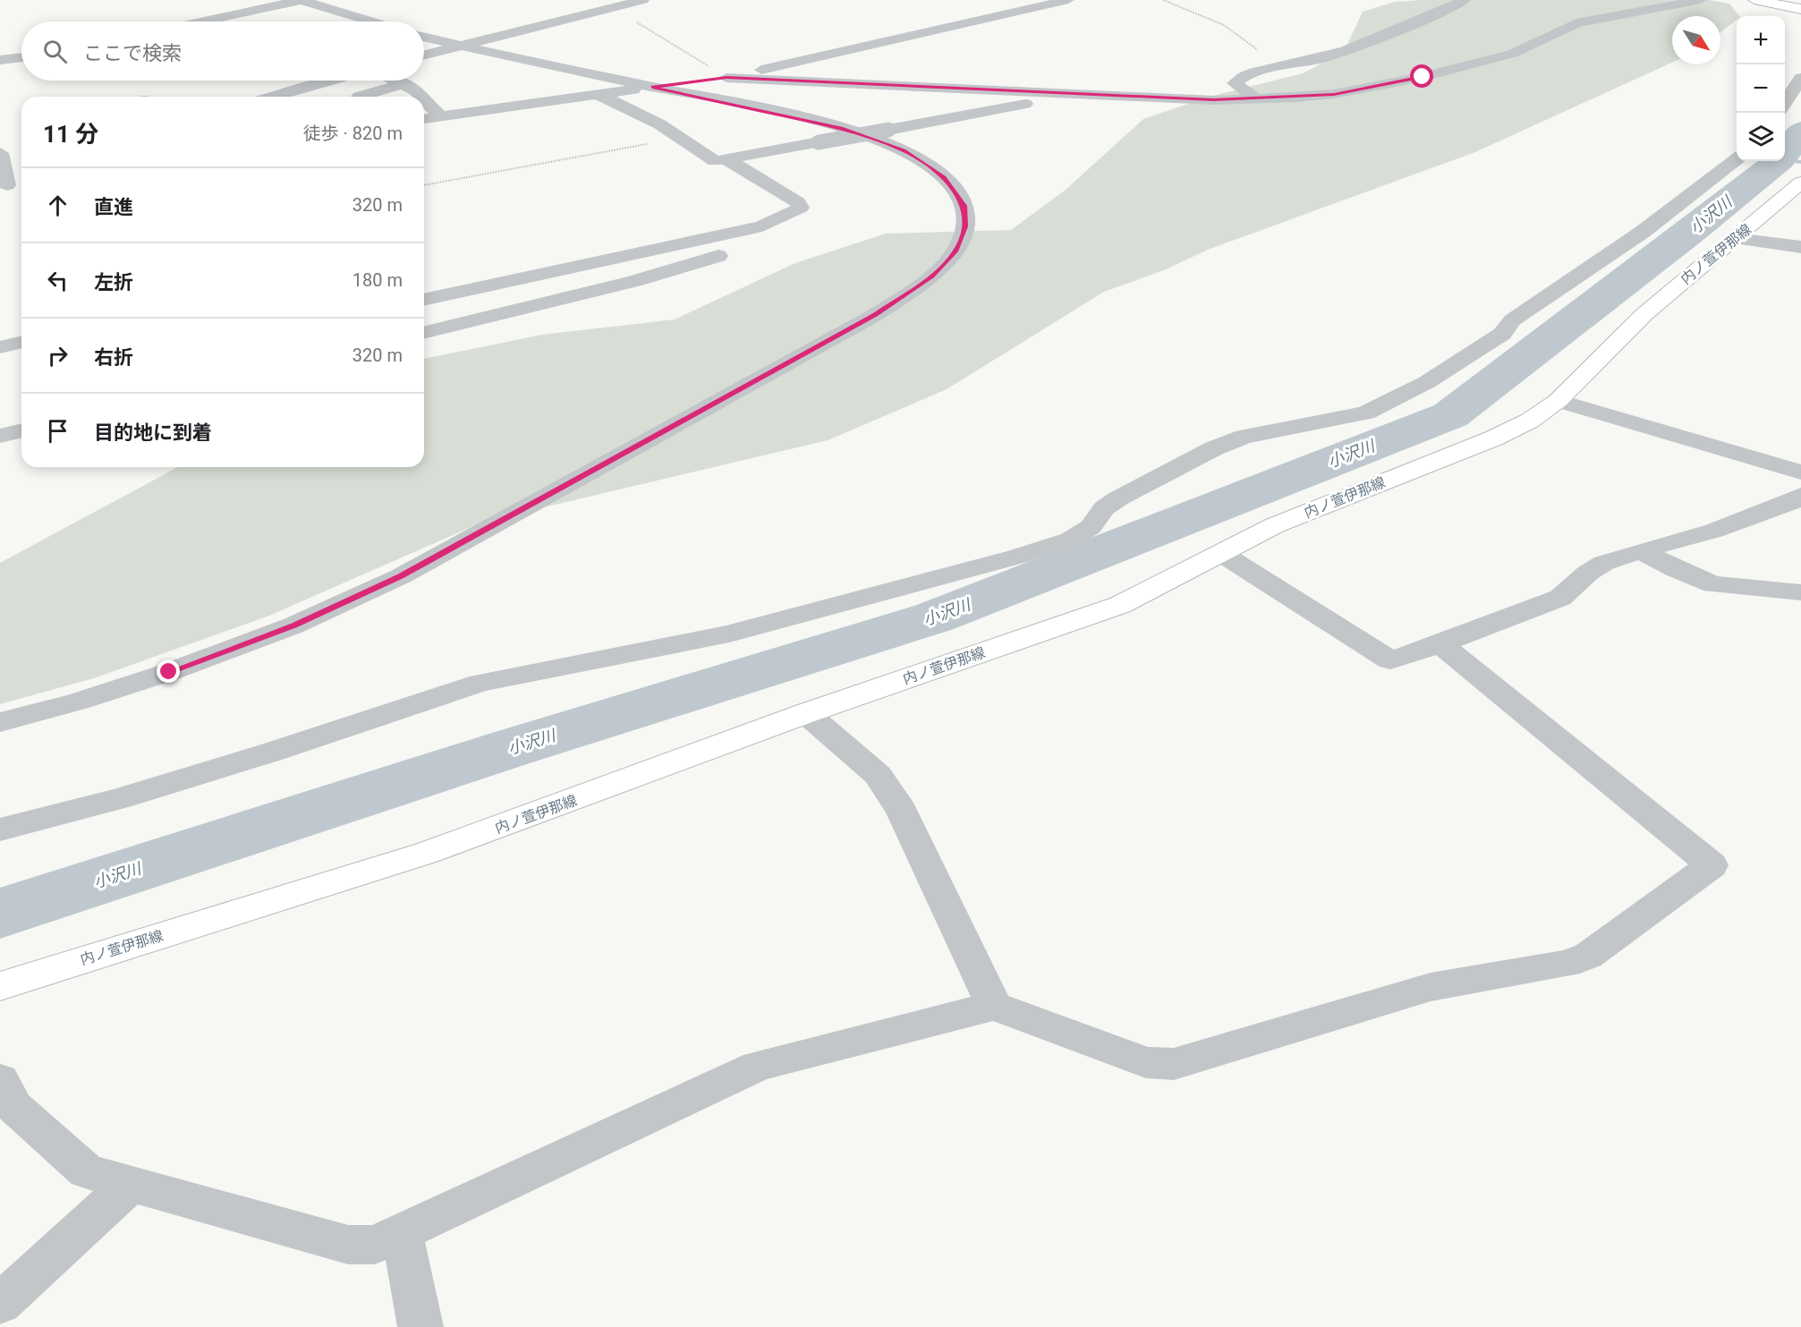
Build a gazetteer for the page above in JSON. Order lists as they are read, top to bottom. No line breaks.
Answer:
{"streets":{"main road":["内ノ萱伊那線"]},"water":["小沢川"],"north":"bottom right","page":{"map_buttons":["+","−"],"search":"ここで検索","heading":["11 分","徒歩 · 820 m"],"list":[["直進","320 m"],["左折","180 m"],["右折","320 m"],"目的地に到着"]}}
